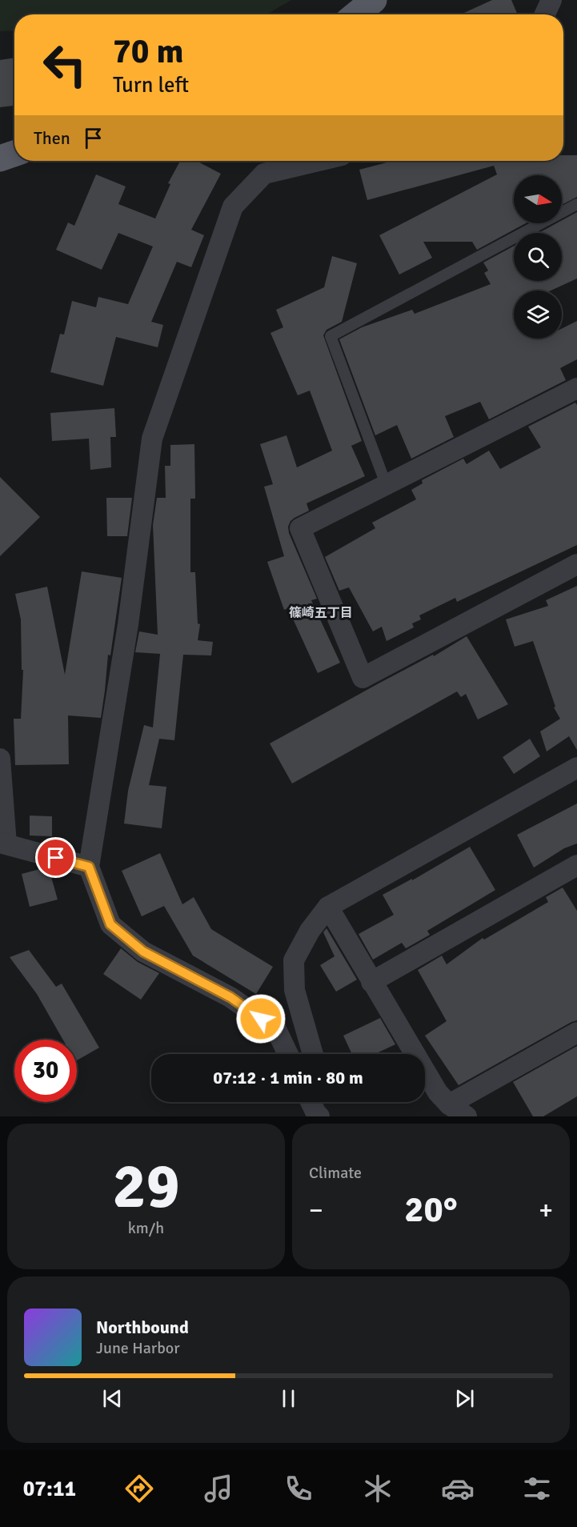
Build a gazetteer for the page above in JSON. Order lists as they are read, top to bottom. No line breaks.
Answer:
{"districts":["篠崎五丁目"],"north":"right","page":{"turn":["70 m","Turn left"],"then":"Then","limit":"30","trip":"07:12 · 1 min · 80 m","tile":[["29","km/h"],"Climate"],"heat":["−","20°","+"],"song":["Northbound","June Harbor"],"tabs":"07:11"}}
